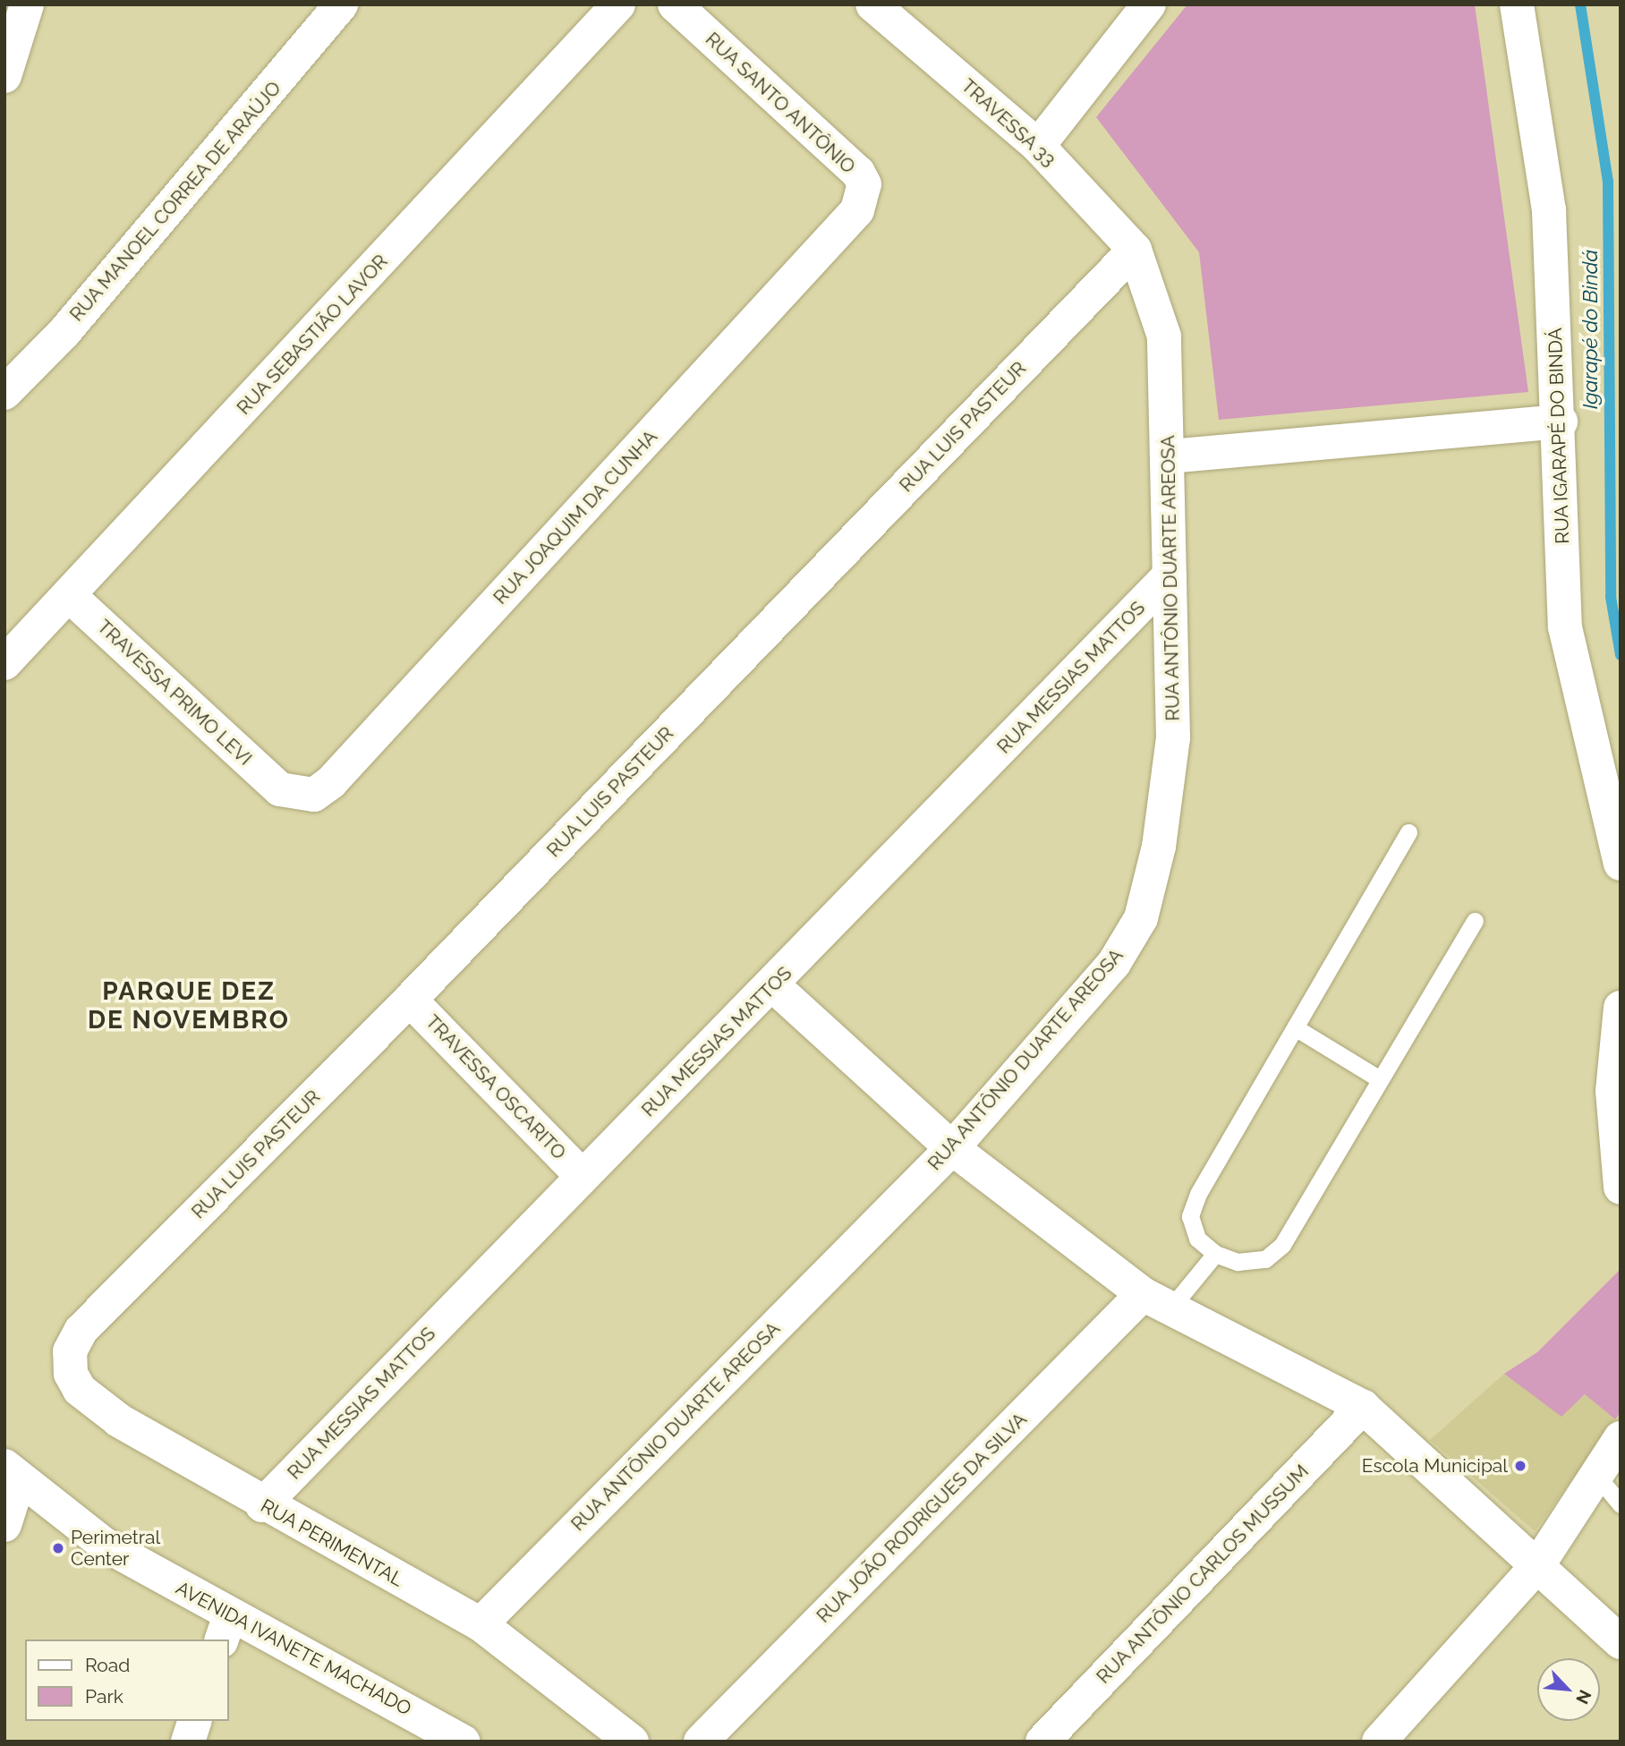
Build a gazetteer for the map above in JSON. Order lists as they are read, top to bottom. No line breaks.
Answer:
{"streets":{"street":["RUA SANTO ANTÔNIO","TRAVESSA 33","RUA MANOEL CORREA DE ARAÚJO","RUA SEBASTIÃO LAVOR","RUA LUIS PASTEUR","RUA IGARAPÉ DO BINDÁ","RUA JOAQUIM DA CUNHA","RUA ANTÔNIO DUARTE AREOSA","RUA MESSIAS MATTOS","TRAVESSA PRIMO LEVI","TRAVESSA OSCARITO","RUA JOÃO RODRIGUES DA SILVA","RUA PERIMENTAL","RUA ANTÔNIO CARLOS MUSSUM","AVENIDA IVANETE MACHADO"]},"crossings":[["RUA SANTO ANTÔNIO","RUA JOAQUIM DA CUNHA"],["TRAVESSA 33","RUA LUIS PASTEUR"],["TRAVESSA 33","RUA ANTÔNIO DUARTE AREOSA"],["RUA SEBASTIÃO LAVOR","TRAVESSA PRIMO LEVI"],["RUA LUIS PASTEUR","RUA ANTÔNIO DUARTE AREOSA"],["RUA LUIS PASTEUR","TRAVESSA OSCARITO"],["RUA LUIS PASTEUR","RUA PERIMENTAL"],["RUA JOAQUIM DA CUNHA","TRAVESSA PRIMO LEVI"],["RUA ANTÔNIO DUARTE AREOSA","RUA MESSIAS MATTOS"],["RUA ANTÔNIO DUARTE AREOSA","RUA PERIMENTAL"],["RUA MESSIAS MATTOS","TRAVESSA OSCARITO"],["RUA MESSIAS MATTOS","RUA PERIMENTAL"]],"districts":["PARQUE DEZ DE NOVEMBRO"],"water":["Igarapé do Bindá"],"places":["Escola Municipal","Perimetral Center"],"legend":["Road","Park"],"north":"bottom right"}
